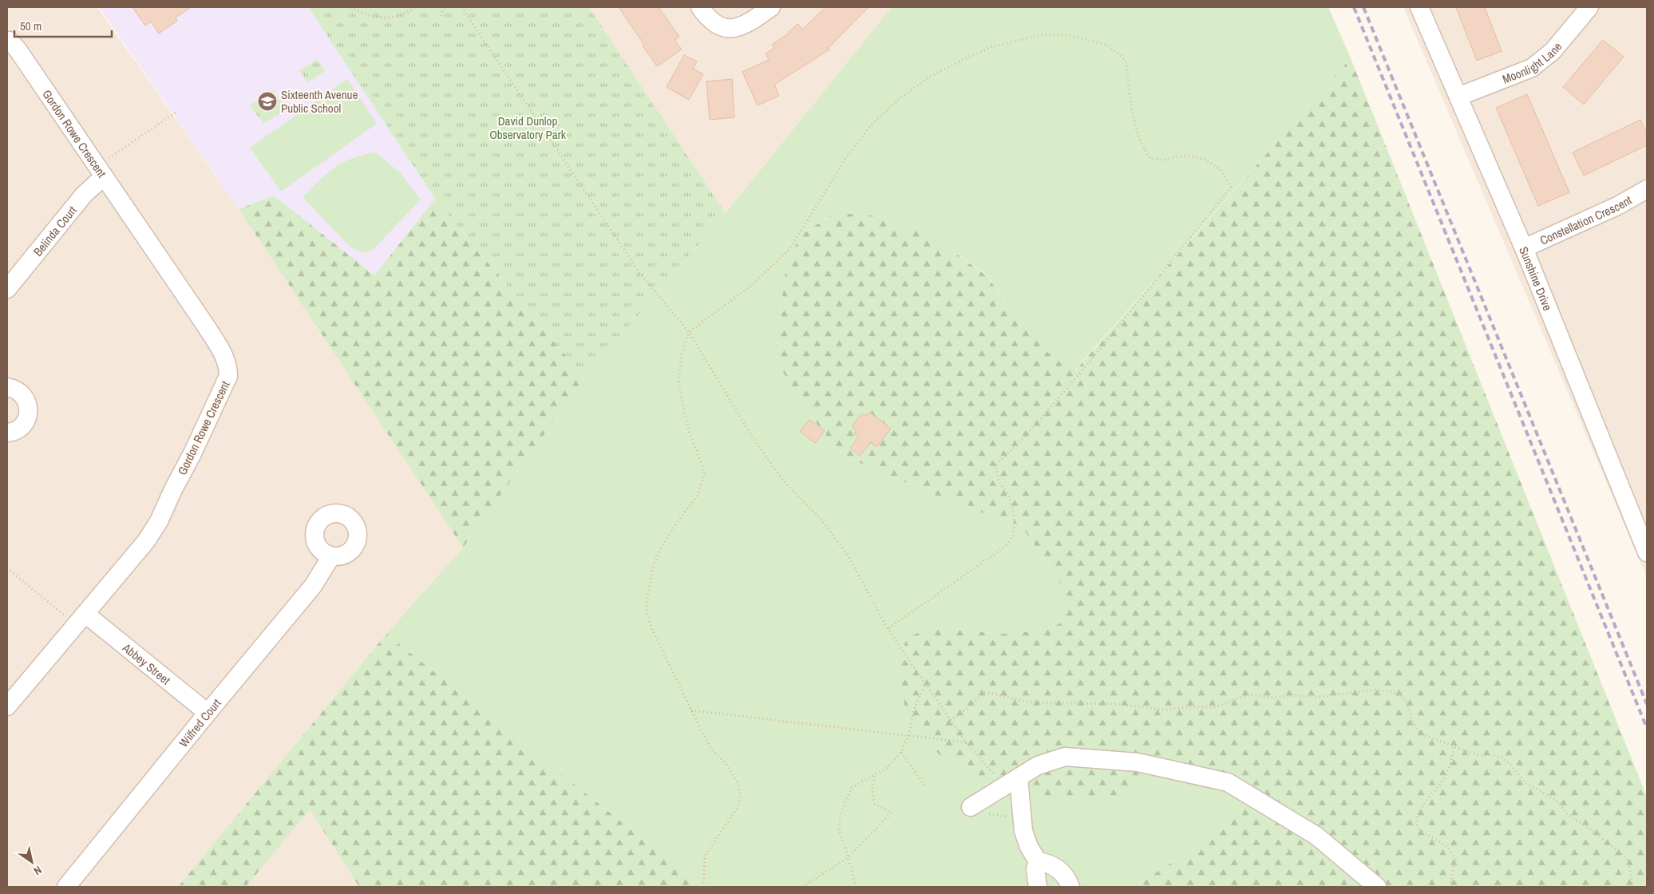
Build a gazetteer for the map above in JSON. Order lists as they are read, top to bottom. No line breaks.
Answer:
{"streets":{"street":["Moonlight Lane","Gordon Rowe Crescent","Constellation Crescent","Belinda Court","Sunshine Drive","Abbey Street","Wilfred Court"]},"crossings":[["Moonlight Lane","Sunshine Drive"],["Gordon Rowe Crescent","Belinda Court"],["Gordon Rowe Crescent","Abbey Street"],["Constellation Crescent","Sunshine Drive"],["Abbey Street","Wilfred Court"]],"parks":["David Dunlop Observatory Park"],"places":{"school or university":["Sixteenth Avenue Public School"]},"scale_bar":"50 m","north":"bottom right"}
